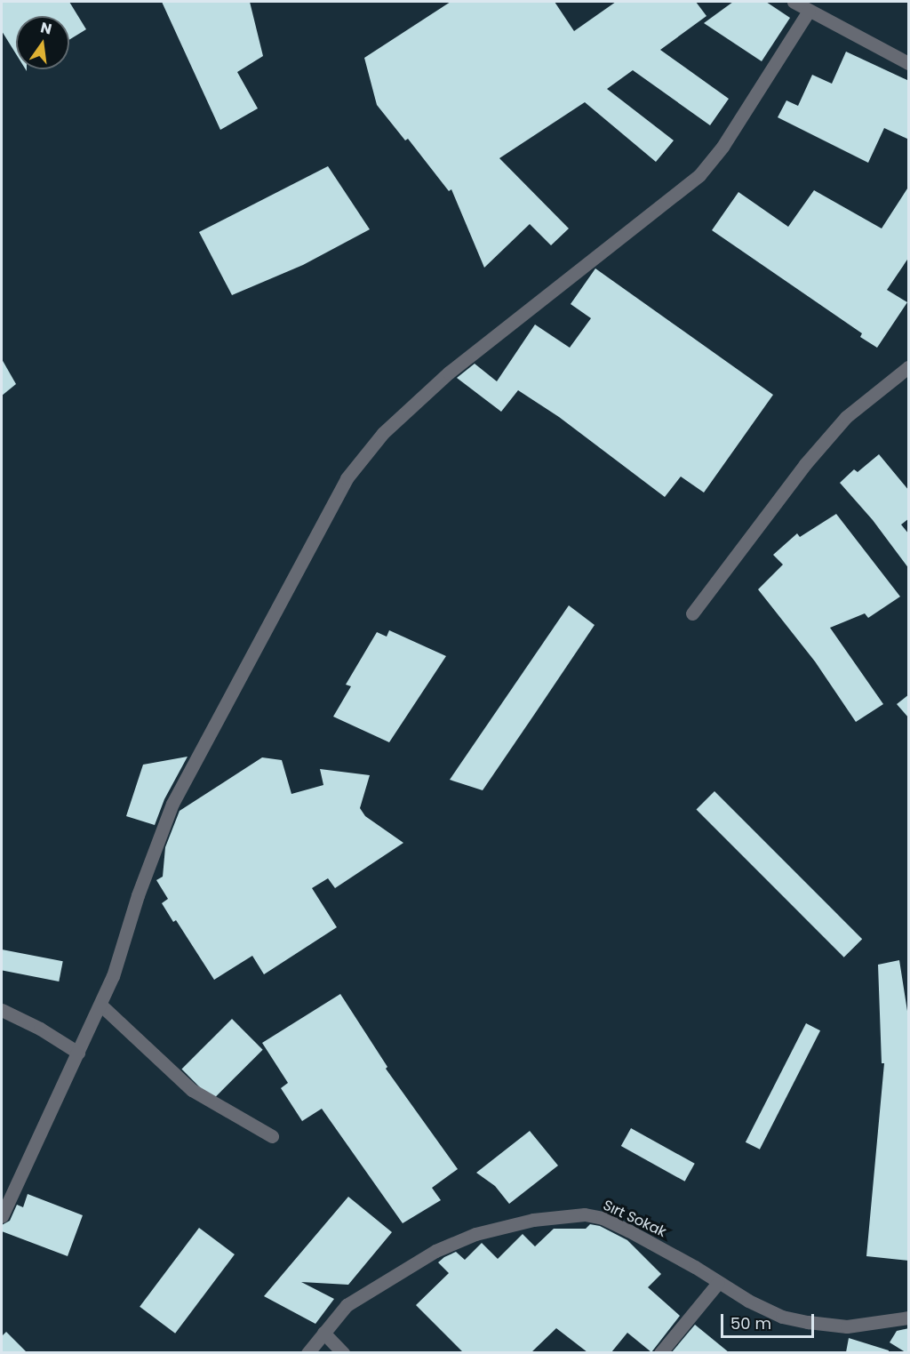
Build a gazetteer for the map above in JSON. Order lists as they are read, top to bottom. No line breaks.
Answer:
{"streets":{"street":["Sırt Sokak"]},"scale_bar":"50 m","north":"top"}
